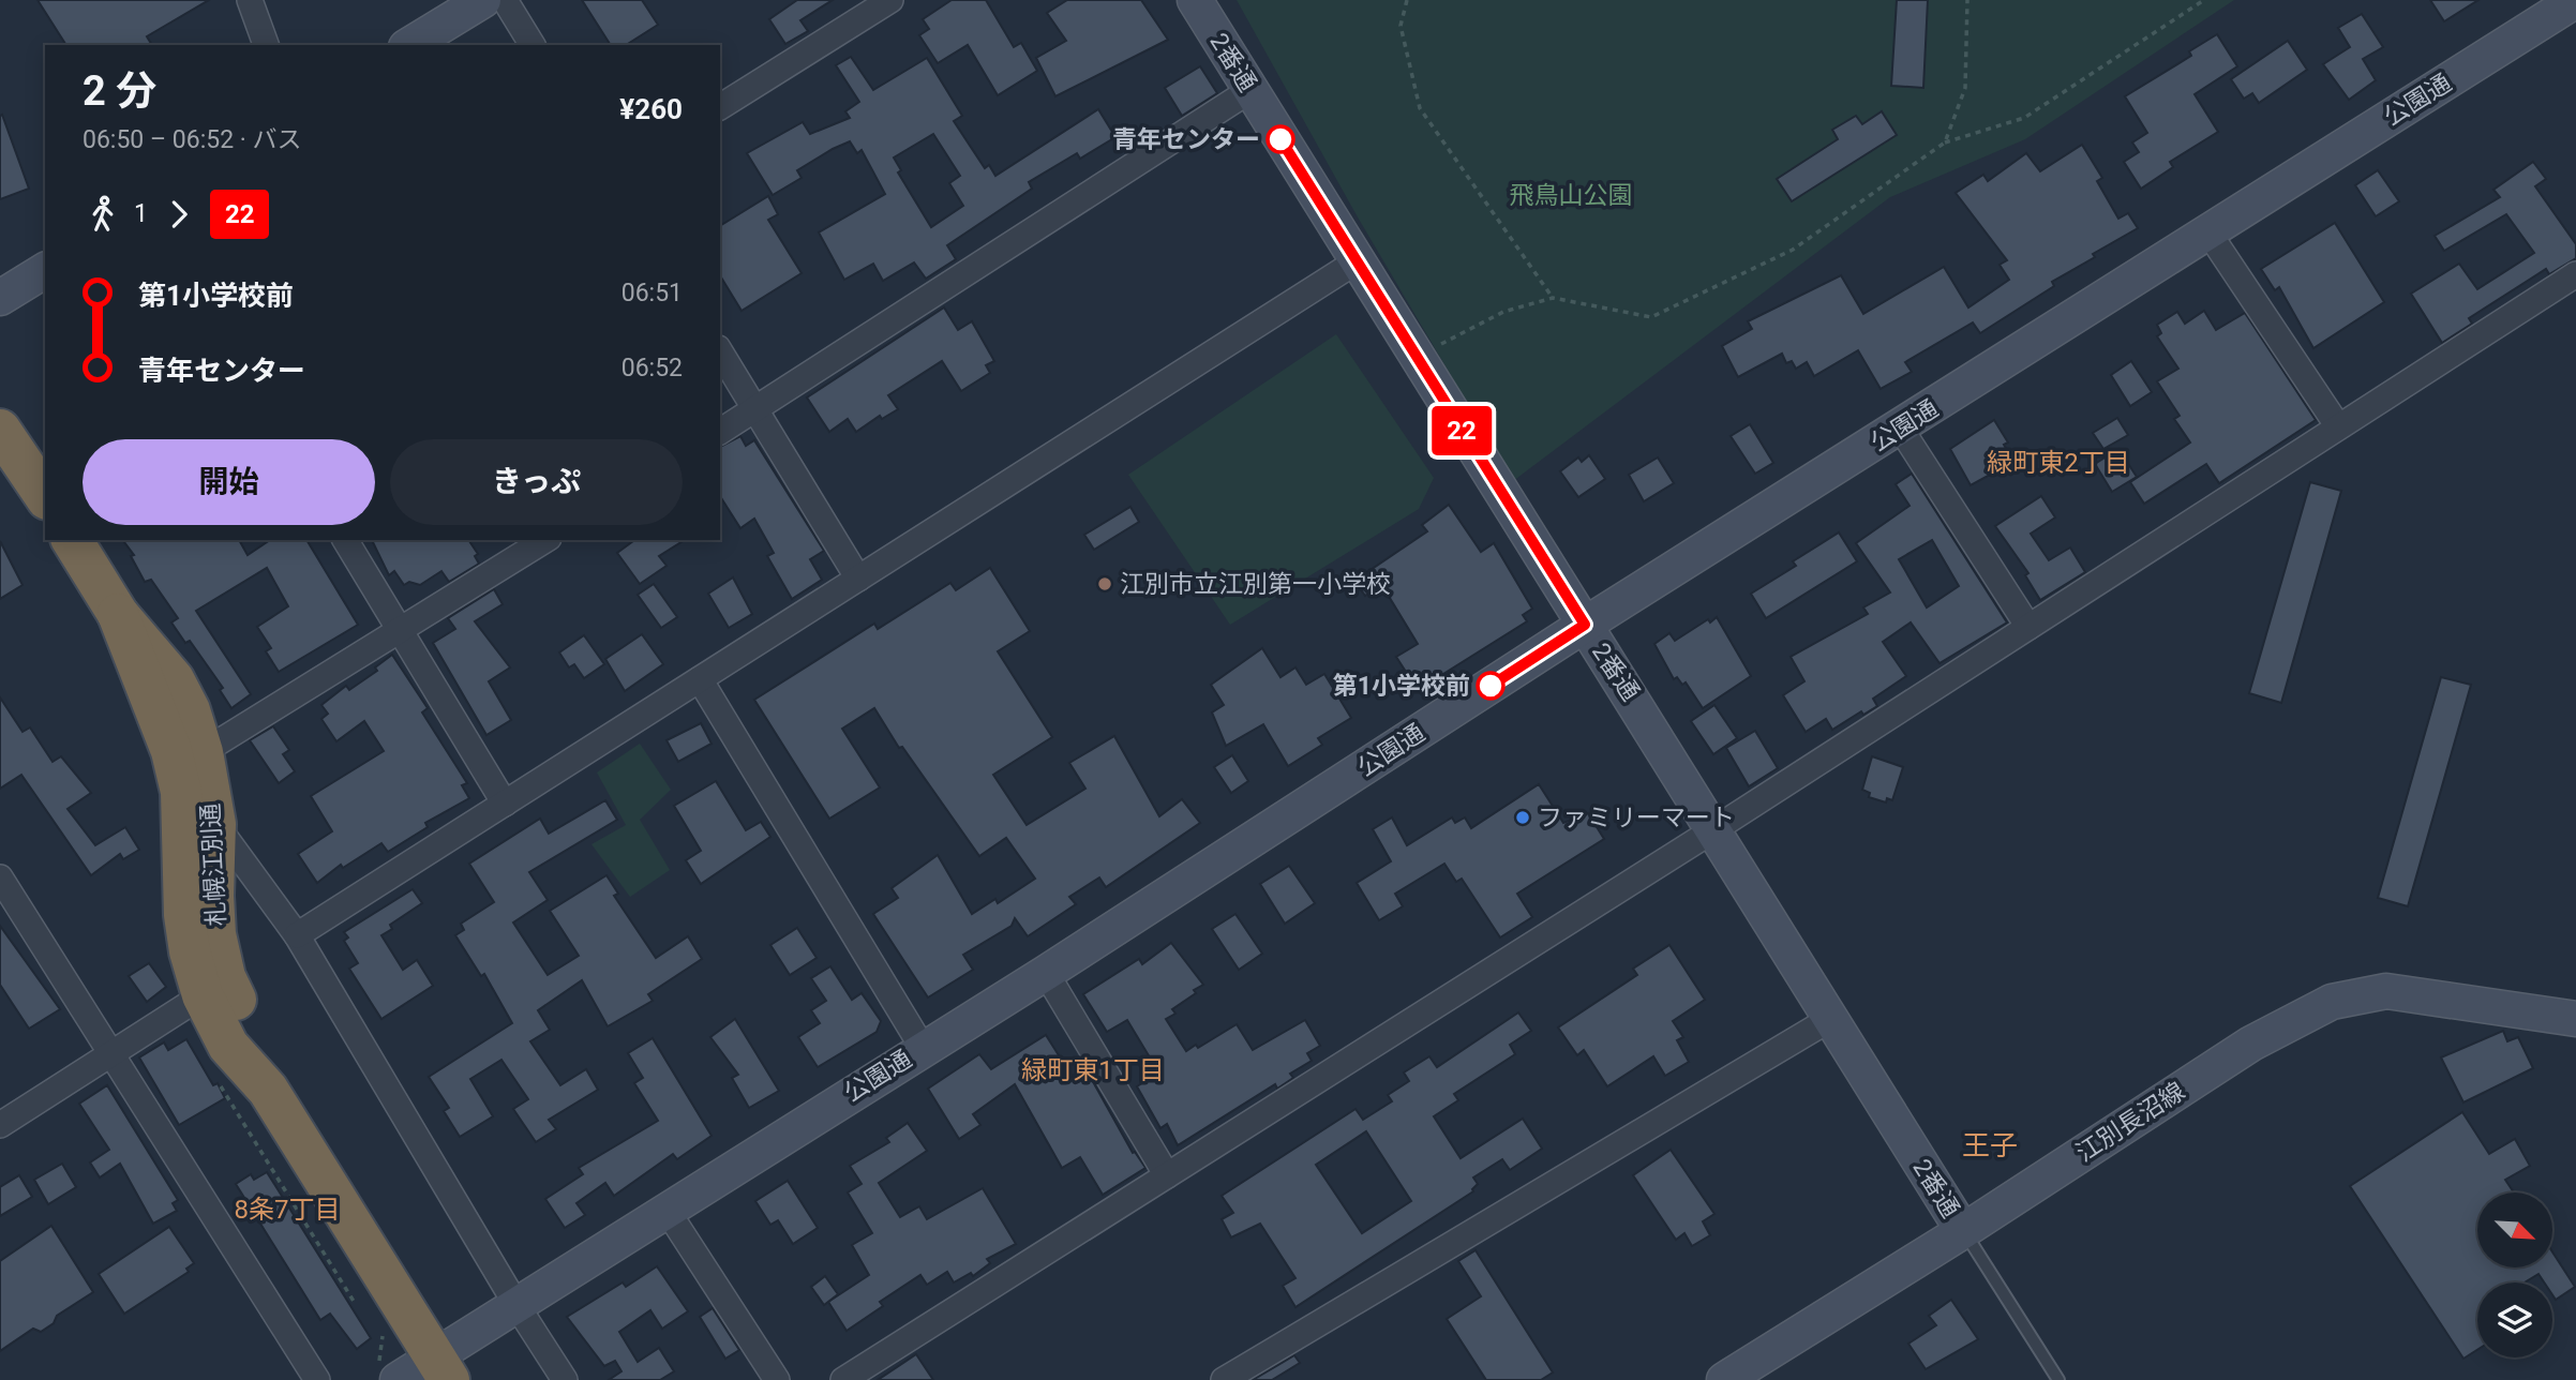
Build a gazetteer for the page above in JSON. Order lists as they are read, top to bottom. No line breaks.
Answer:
{"streets":{"highway":["札幌江別通"],"street":["2番通","公園通","江別長沼線"]},"crossings":[["2番通","公園通"],["2番通","江別長沼線"],["公園通","札幌江別通"]],"districts":["緑町東2丁目","緑町東1丁目","王子","8条7丁目"],"parks":["飛鳥山公園"],"places":["青年センター","江別市立江別第一小学校","第1小学校前","ファミリーマート"],"lines":["bus line 22"],"north":"bottom right","page":{"on_map":"22","heading":["2 分","06:50 – 06:52 · バス","¥260"],"legs":["1","22"],"list":[{"name":"第1小学校前","value":"06:51"},{"name":"青年センター","value":"06:52"}],"buttons":["開始","きっぷ"]}}
